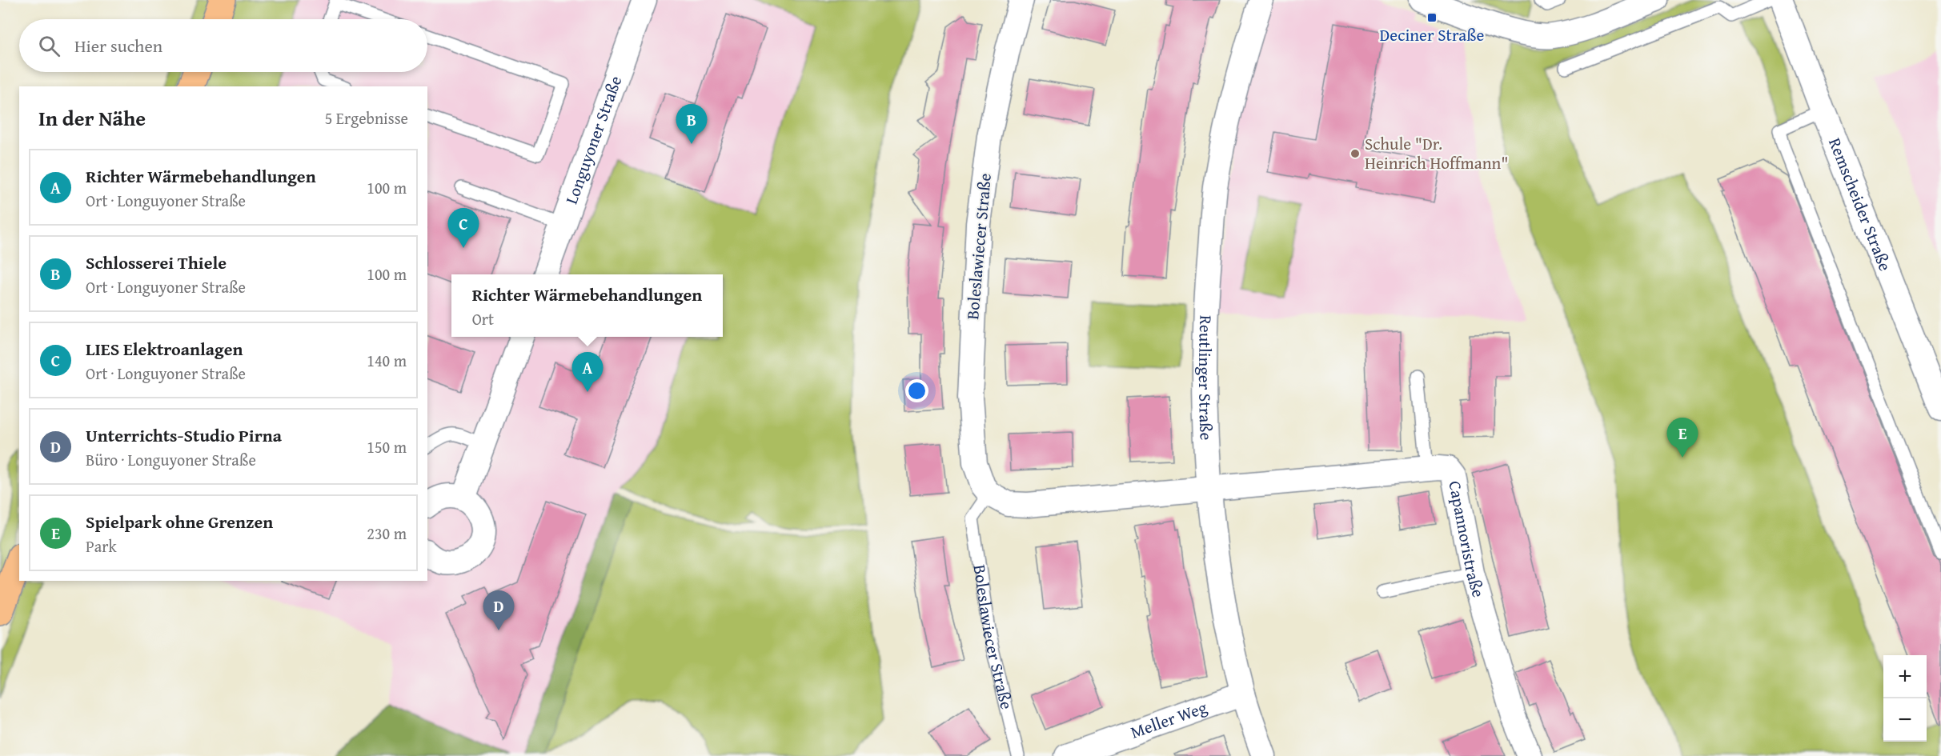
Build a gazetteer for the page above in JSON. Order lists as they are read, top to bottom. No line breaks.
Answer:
{"streets":{"street":["Longuyoner Straße","Remscheider Straße","Boleslawiecer Straße","Reutlinger Straße","Capannoristraße","Meller Weg"]},"crossings":[["Reutlinger Straße","Capannoristraße"],["Reutlinger Straße","Meller Weg"]],"places":{"transit":["Deciner Straße"],"other":["Schule \"Dr. Heinrich Hoffmann\""]},"page":{"search":"Hier suchen","heading":["In der Nähe","5 Ergebnisse"],"pins":["B","C","A","E","D"],"list":[{"mark":"A","name":"Richter Wärmebehandlungen","note":"Ort · Longuyoner Straße","value":"100 m"},{"mark":"B","name":"Schlosserei Thiele","note":"Ort · Longuyoner Straße","value":"100 m"},{"mark":"C","name":"LIES Elektroanlagen","note":"Ort · Longuyoner Straße","value":"140 m"},{"mark":"D","name":"Unterrichts-Studio Pirna","note":"Büro · Longuyoner Straße","value":"150 m"},{"mark":"E","name":"Spielpark ohne Grenzen","note":"Park","value":"230 m"}],"popup":["Richter Wärmebehandlungen","Ort"],"map_buttons":["+","−"]}}
